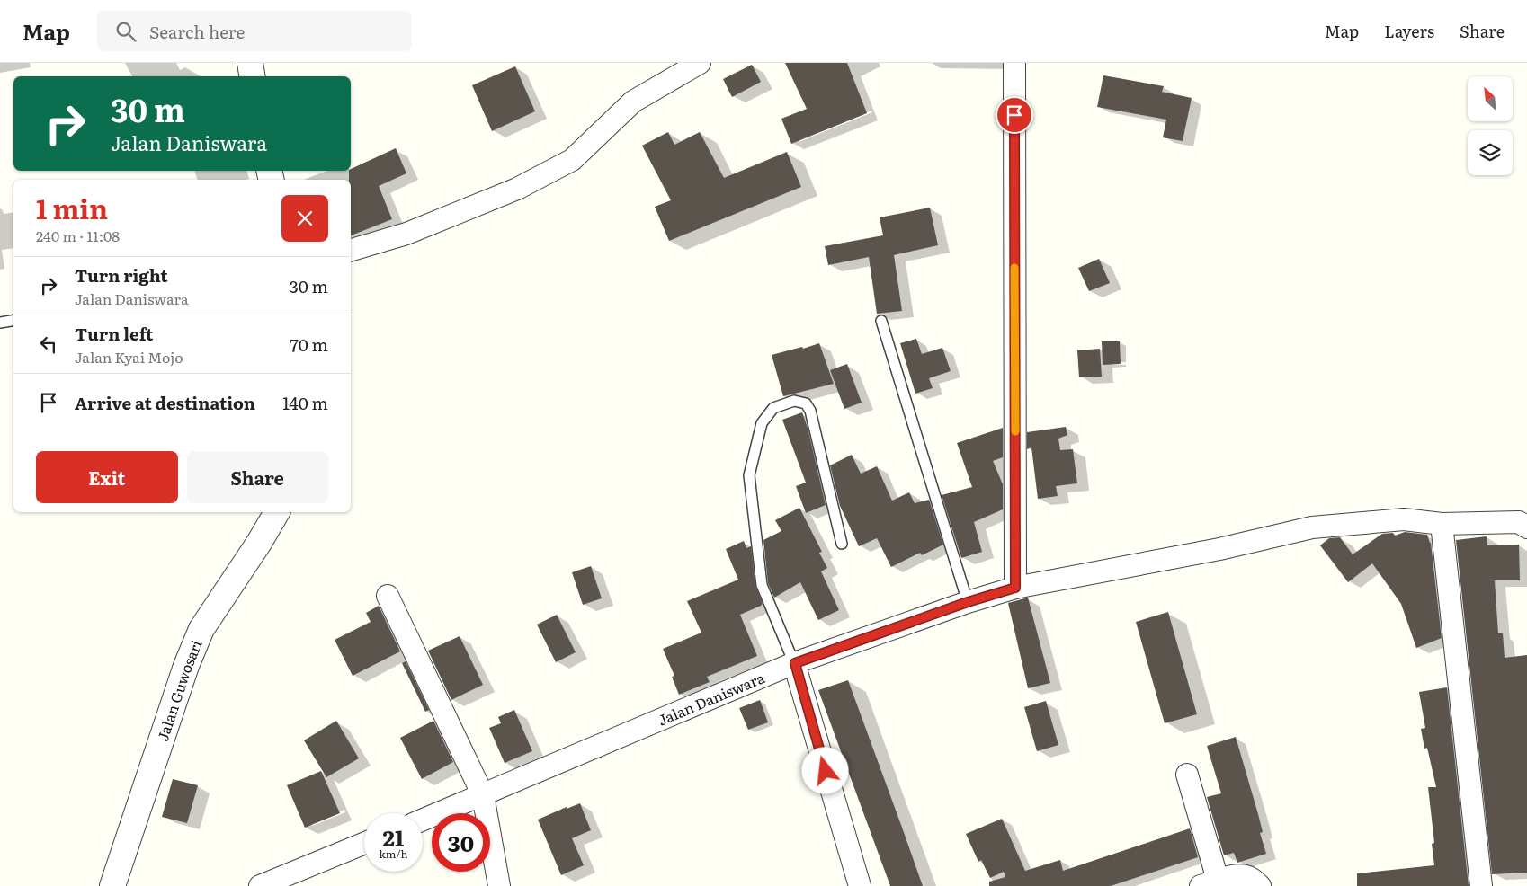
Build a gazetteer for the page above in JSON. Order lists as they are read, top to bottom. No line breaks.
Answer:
{"streets":{"street":["Jalan Guwosari","Jalan Daniswara"]},"north":"top left","page":{"header":"Map","search":"Search here","nav":["Map","Layers","Share"],"turn":["30 m","Jalan Daniswara"],"heading":["1 min","240 m · 11:08"],"list":[{"name":"Turn right","note":"Jalan Daniswara","value":"30 m"},{"name":"Turn left","note":"Jalan Kyai Mojo","value":"70 m"},{"name":"Arrive at destination","value":"140 m"}],"buttons":["Exit","Share"],"speed":"21 km/h","limit":"30"}}
